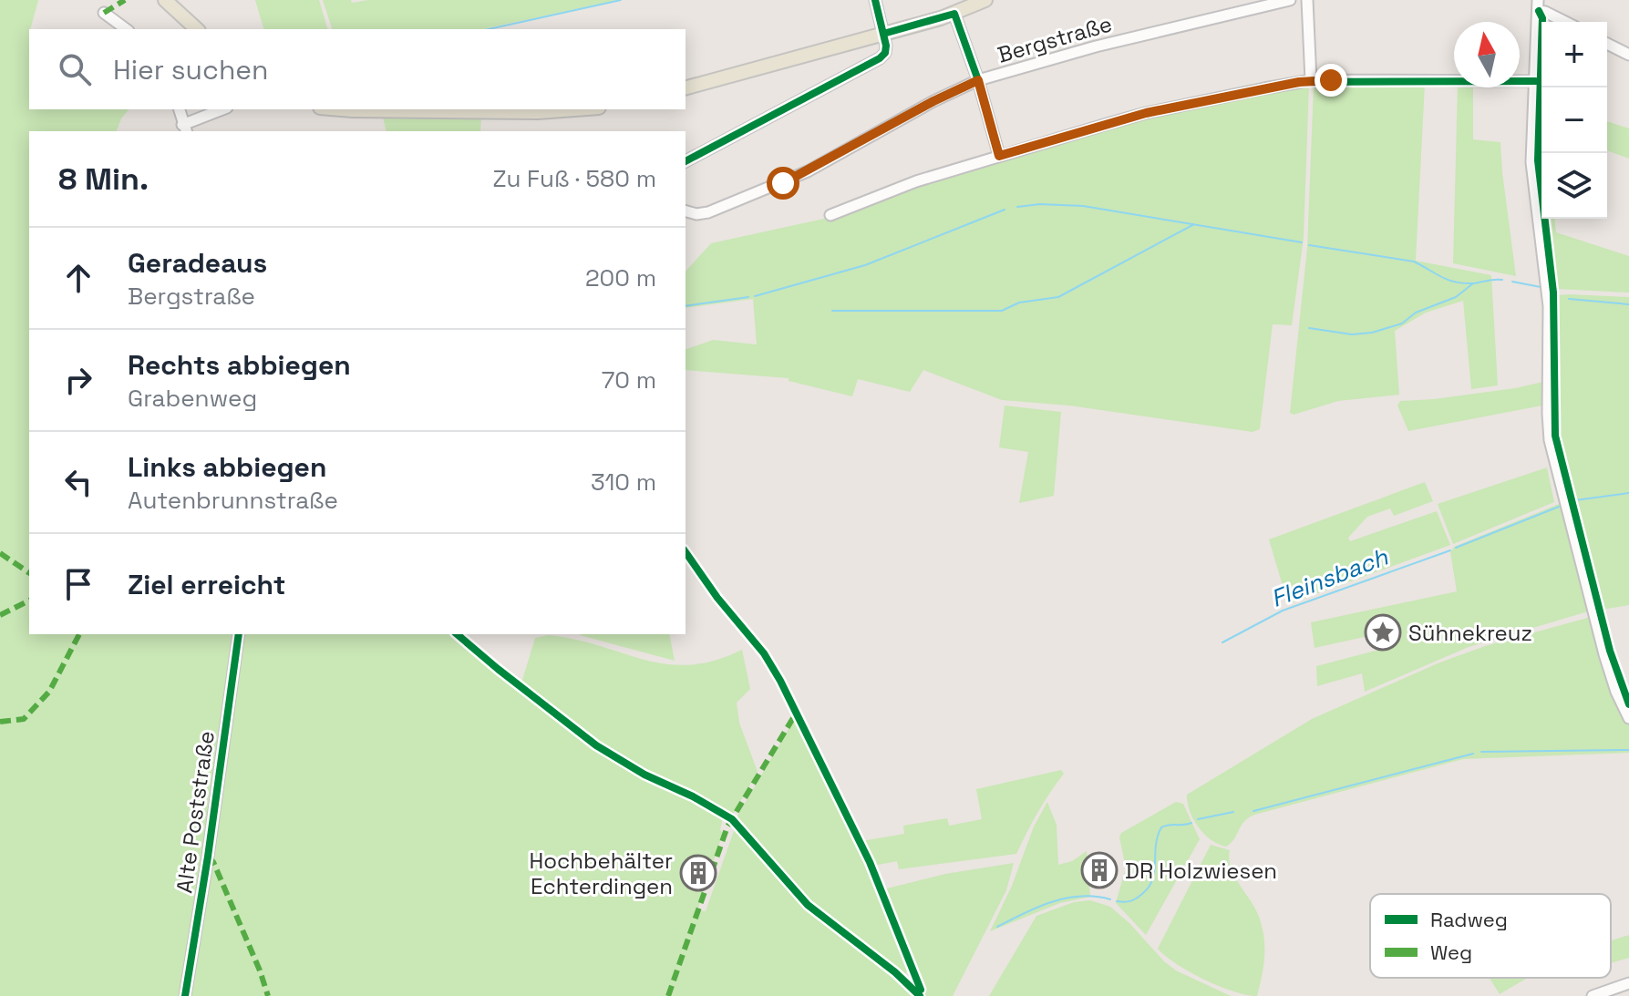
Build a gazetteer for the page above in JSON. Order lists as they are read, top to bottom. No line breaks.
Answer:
{"streets":{"street":["Bergstraße","Alte Poststraße"]},"water":["Fleinsbach"],"places":{"place":["Sühnekreuz"],"building":["DR Holzwiesen","Hochbehälter Echterdingen"]},"legend":["Radweg","Weg"],"north":"top","page":{"map_buttons":["+","−"],"search":"Hier suchen","heading":["8 Min.","Zu Fuß · 580 m"],"list":[["Geradeaus","Bergstraße","200 m"],["Rechts abbiegen","Grabenweg","70 m"],["Links abbiegen","Autenbrunnstraße","310 m"],"Ziel erreicht"]}}
